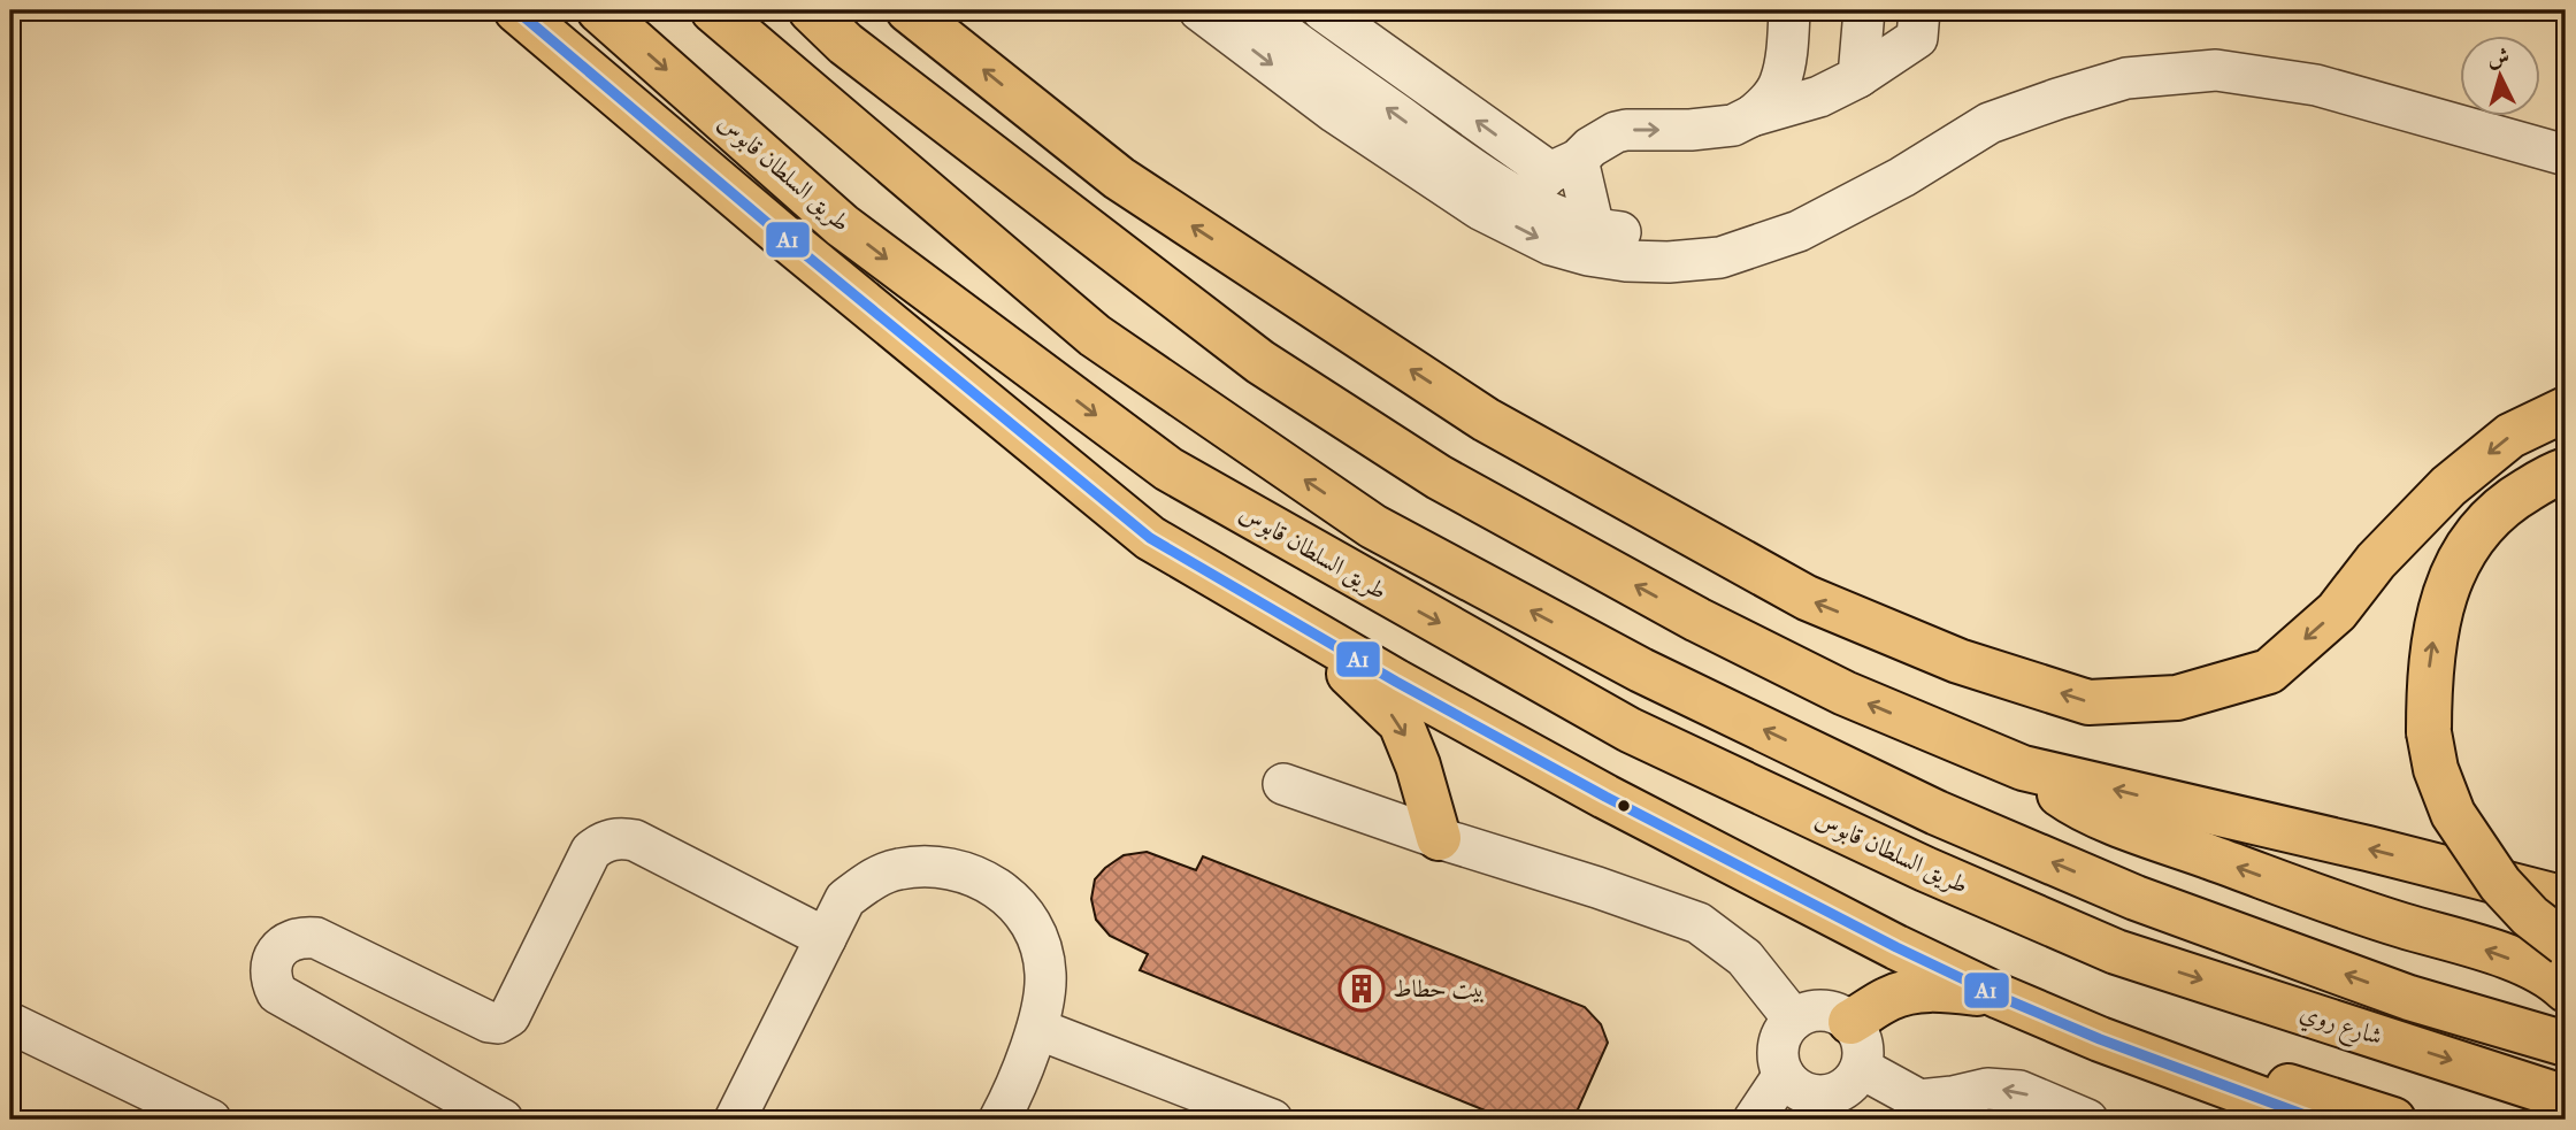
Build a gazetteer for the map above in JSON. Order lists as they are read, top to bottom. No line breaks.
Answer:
{"streets":{"highway":["طريق السلطان قابوس","شارع روي"]},"crossings":[["طريق السلطان قابوس","شارع روي"]],"places":{"building":["بيت حطاط"]},"lines":["transit line A1"],"north":"top"}
